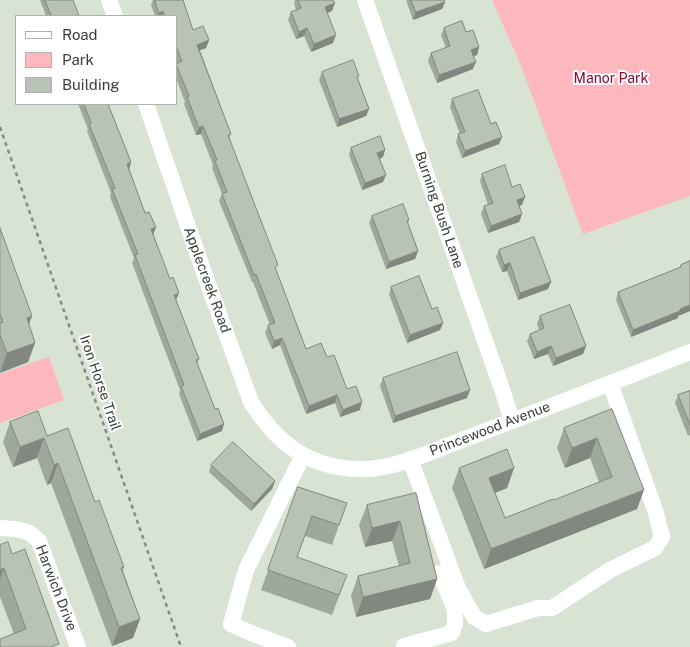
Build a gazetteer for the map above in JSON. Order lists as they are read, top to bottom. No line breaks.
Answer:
{"streets":{"street":["Burning Bush Lane","Applecreek Road","Princewood Avenue","Harwich Drive"],"path":["Iron Horse Trail"]},"crossings":[["Burning Bush Lane","Princewood Avenue"],["Applecreek Road","Princewood Avenue"]],"parks":["Manor Park"],"legend":["Road","Park","Building"]}
